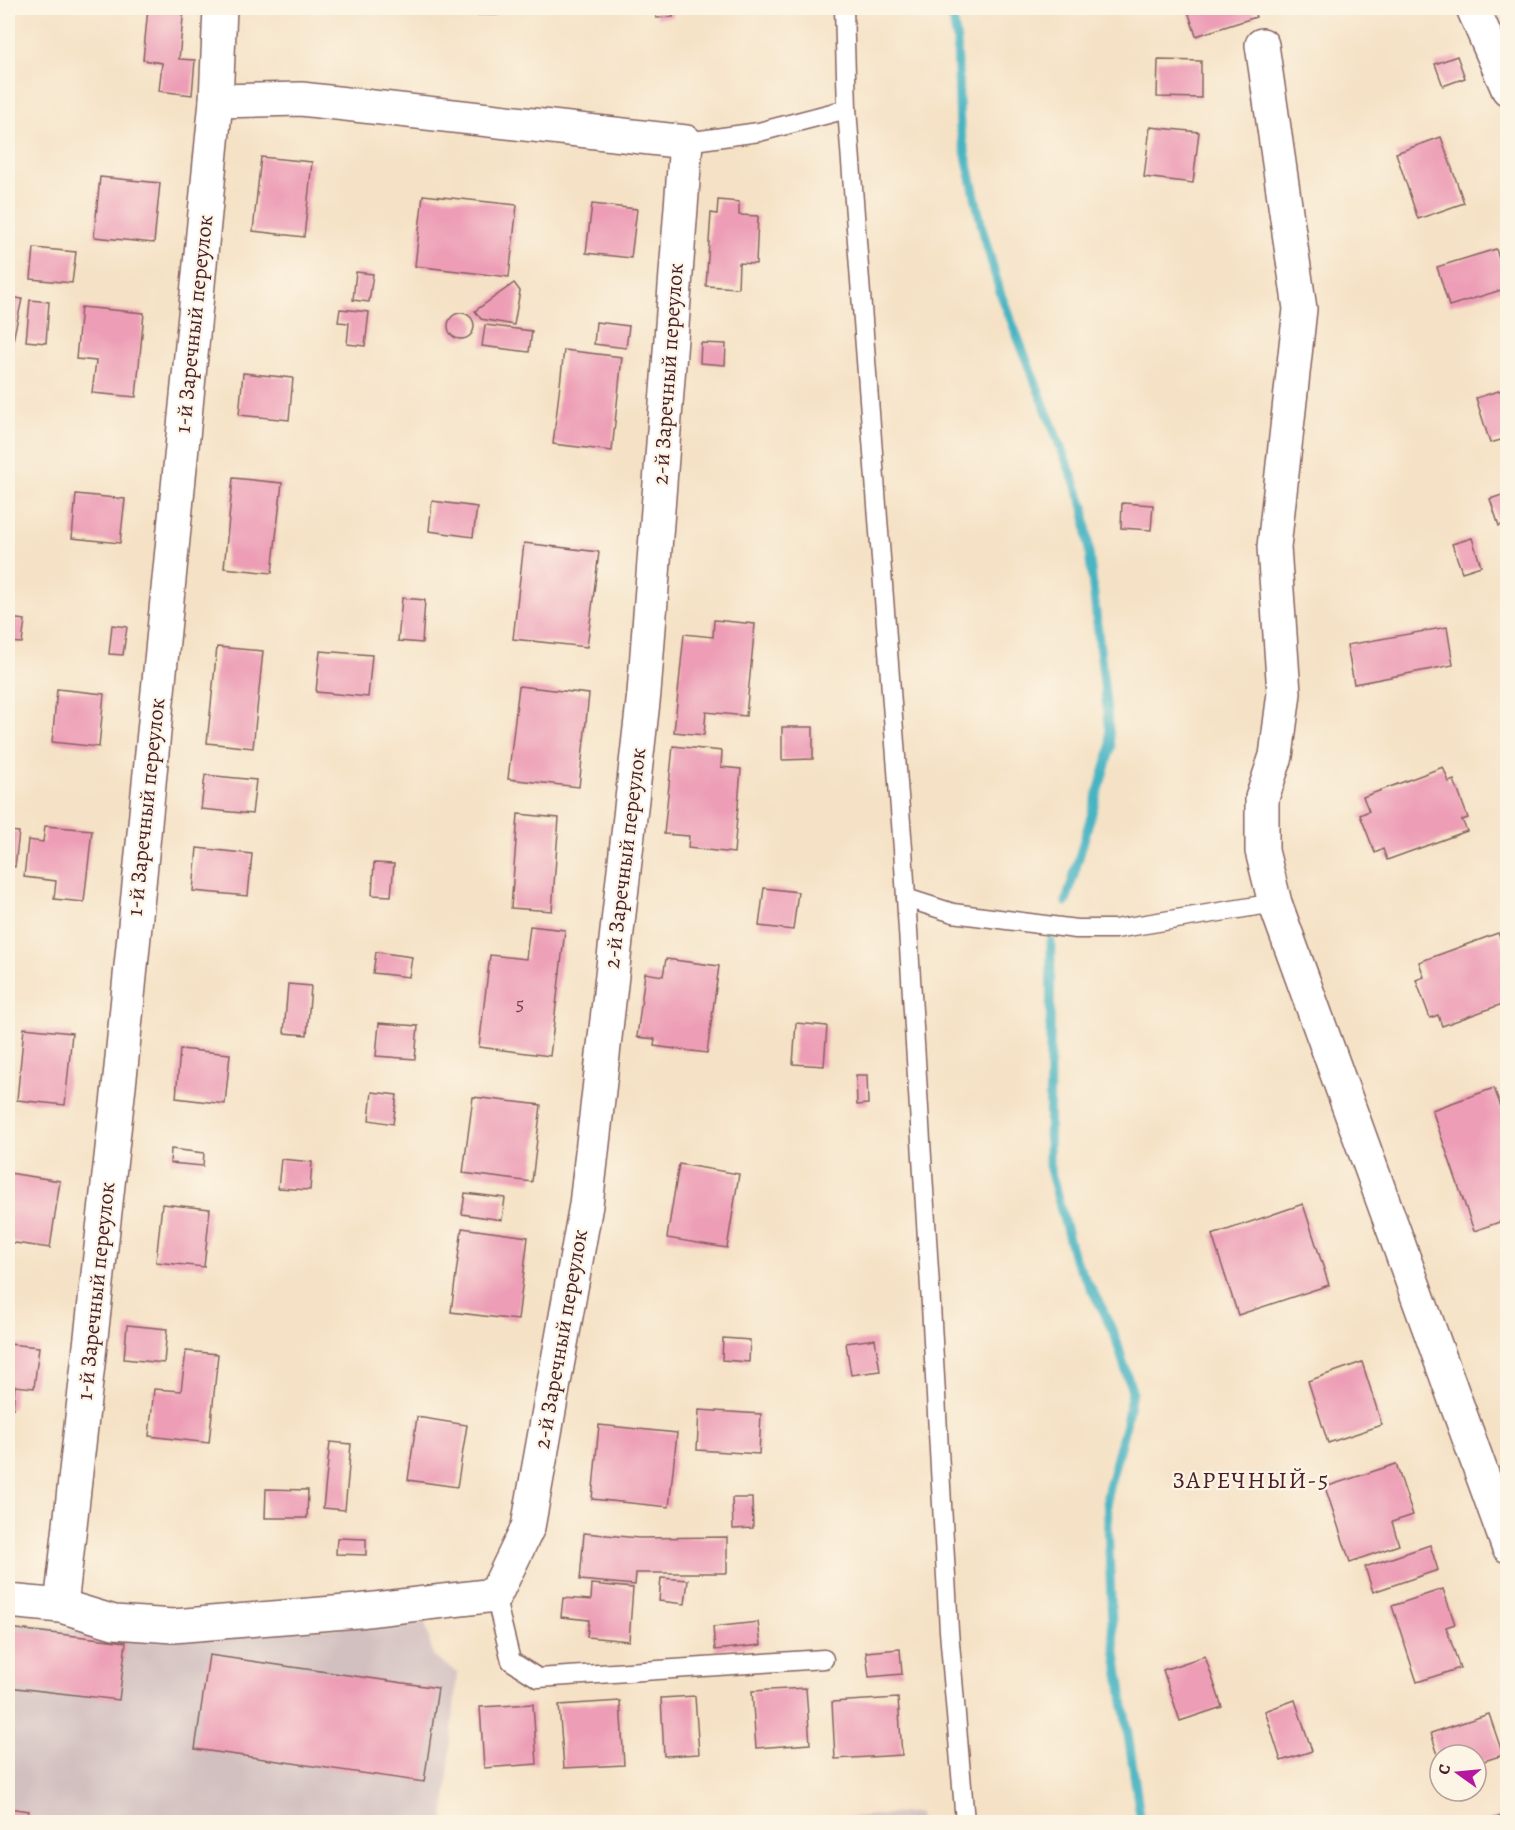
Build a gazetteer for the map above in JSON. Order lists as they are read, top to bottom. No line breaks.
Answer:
{"streets":{"street":["1-й Заречный переулок","2-й Заречный переулок"]},"districts":["ЗАРЕЧНЫЙ-5"],"house_numbers":["5"],"north":"left"}
